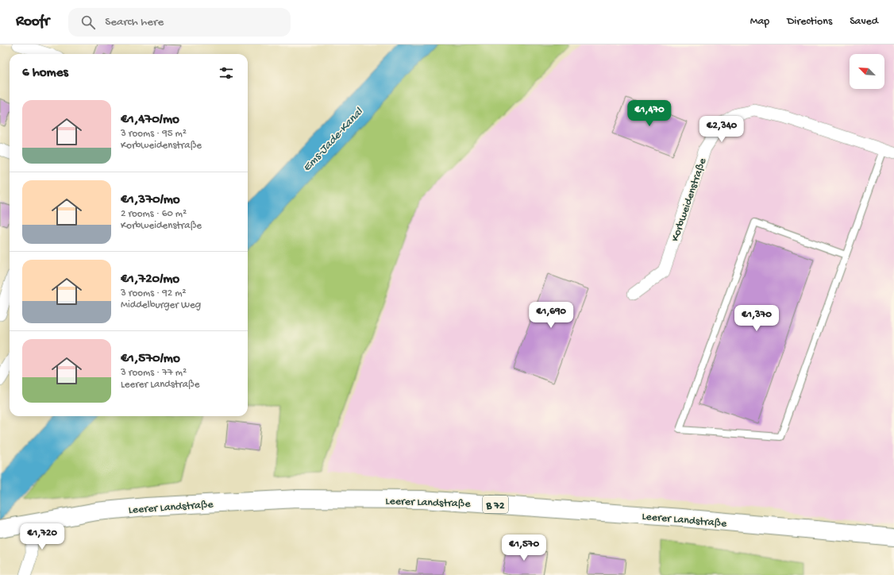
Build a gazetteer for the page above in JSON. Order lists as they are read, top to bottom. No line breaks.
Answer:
{"streets":{"main road":["Leerer Landstraße","B 72"],"street":["Korbweidenstraße"]},"water":["Ems-Jade-Kanal"],"north":"top left","page":{"header":"Roofr","search":"Search here","nav":["Map","Directions","Saved"],"heading":"6 homes","list":[{"name":"€1,470/mo","note":"3 rooms · 95 m² · Korbweidenstraße"},{"name":"€1,370/mo","note":"2 rooms · 60 m² · Korbweidenstraße"},{"name":"€1,720/mo","note":"3 rooms · 92 m² · Middelburger Weg"},{"name":"€1,570/mo","note":"3 rooms · 77 m² · Leerer Landstraße"}],"price":["€1,470","€2,340","€1,690","€1,370","€1,720","€1,570"]}}
